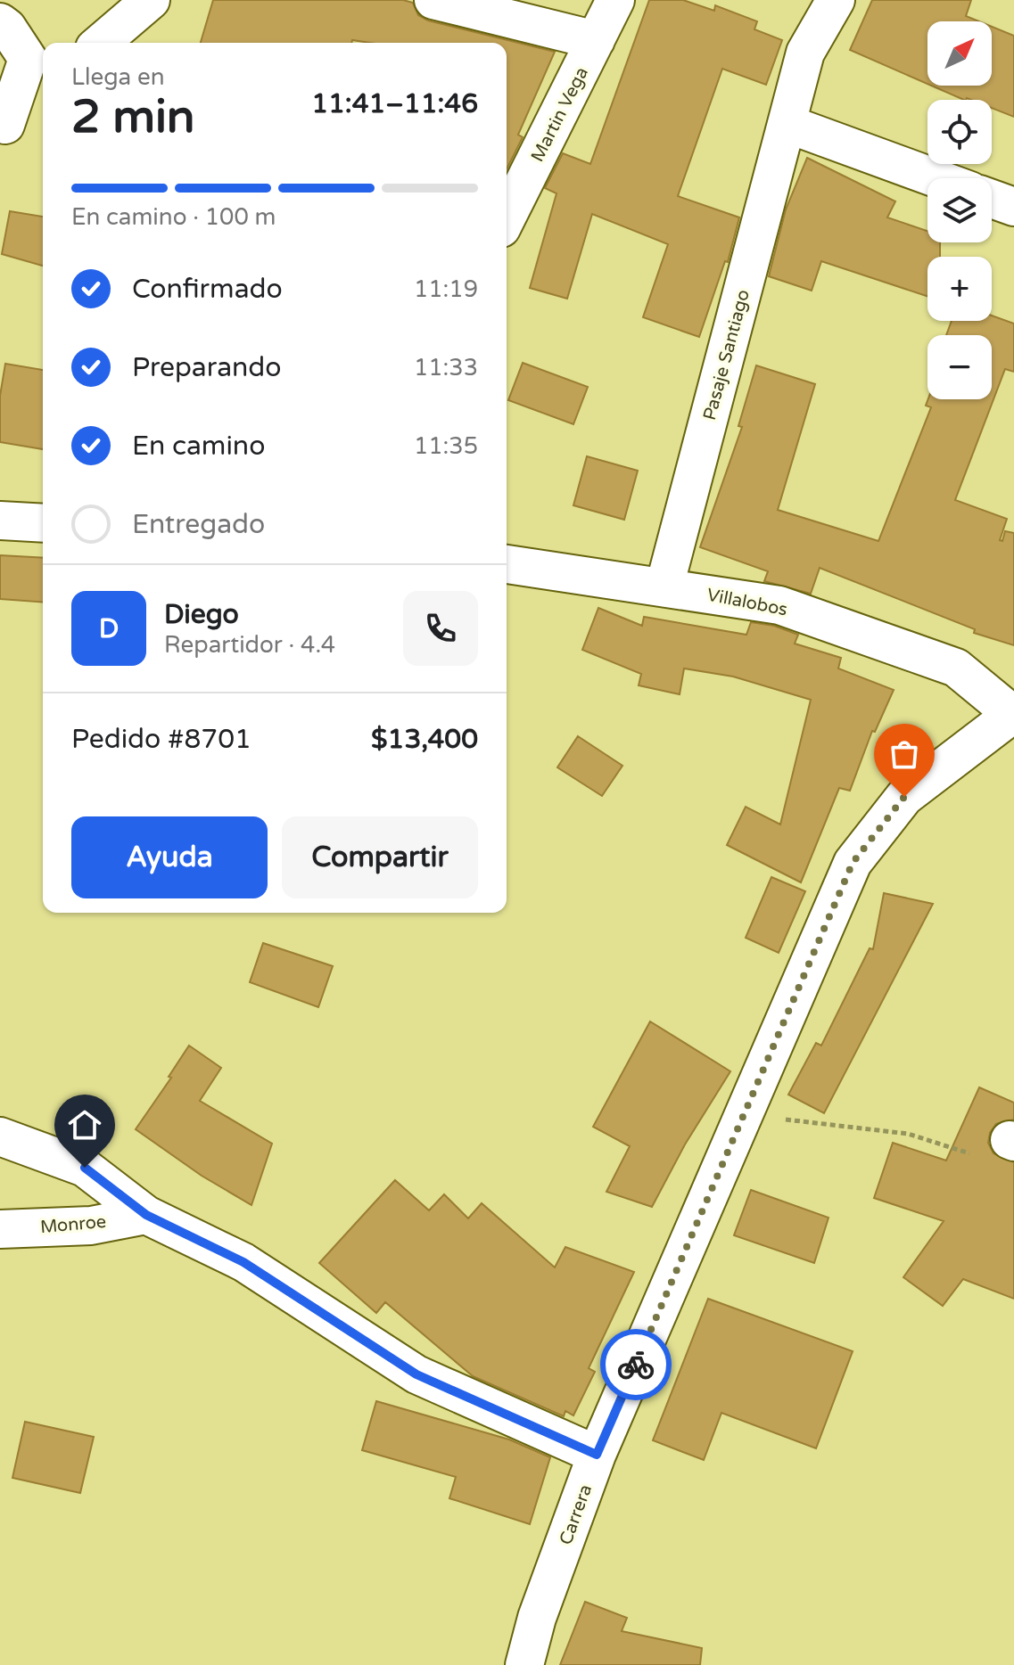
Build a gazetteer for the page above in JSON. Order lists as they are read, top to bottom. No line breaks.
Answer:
{"streets":{"street":["Martin Vega","Pasaje Santiago","Villalobos","Monroe","Carrera"]},"crossings":[["Pasaje Santiago","Villalobos"],["Villalobos","Carrera"],["Monroe","Carrera"]],"north":"top right","page":{"map_buttons":["+","−"],"heading":["2 min","Llega en","11:41–11:46"],"panel":["Diego","Repartidor · 4.4","Pedido #8701","$13,400"],"bar":"En camino · 100 m","list":[["Confirmado","11:19"],["Preparando","11:33"],["En camino","11:35"],"Entregado"],"round":"D","buttons":["Ayuda","Compartir"]}}
